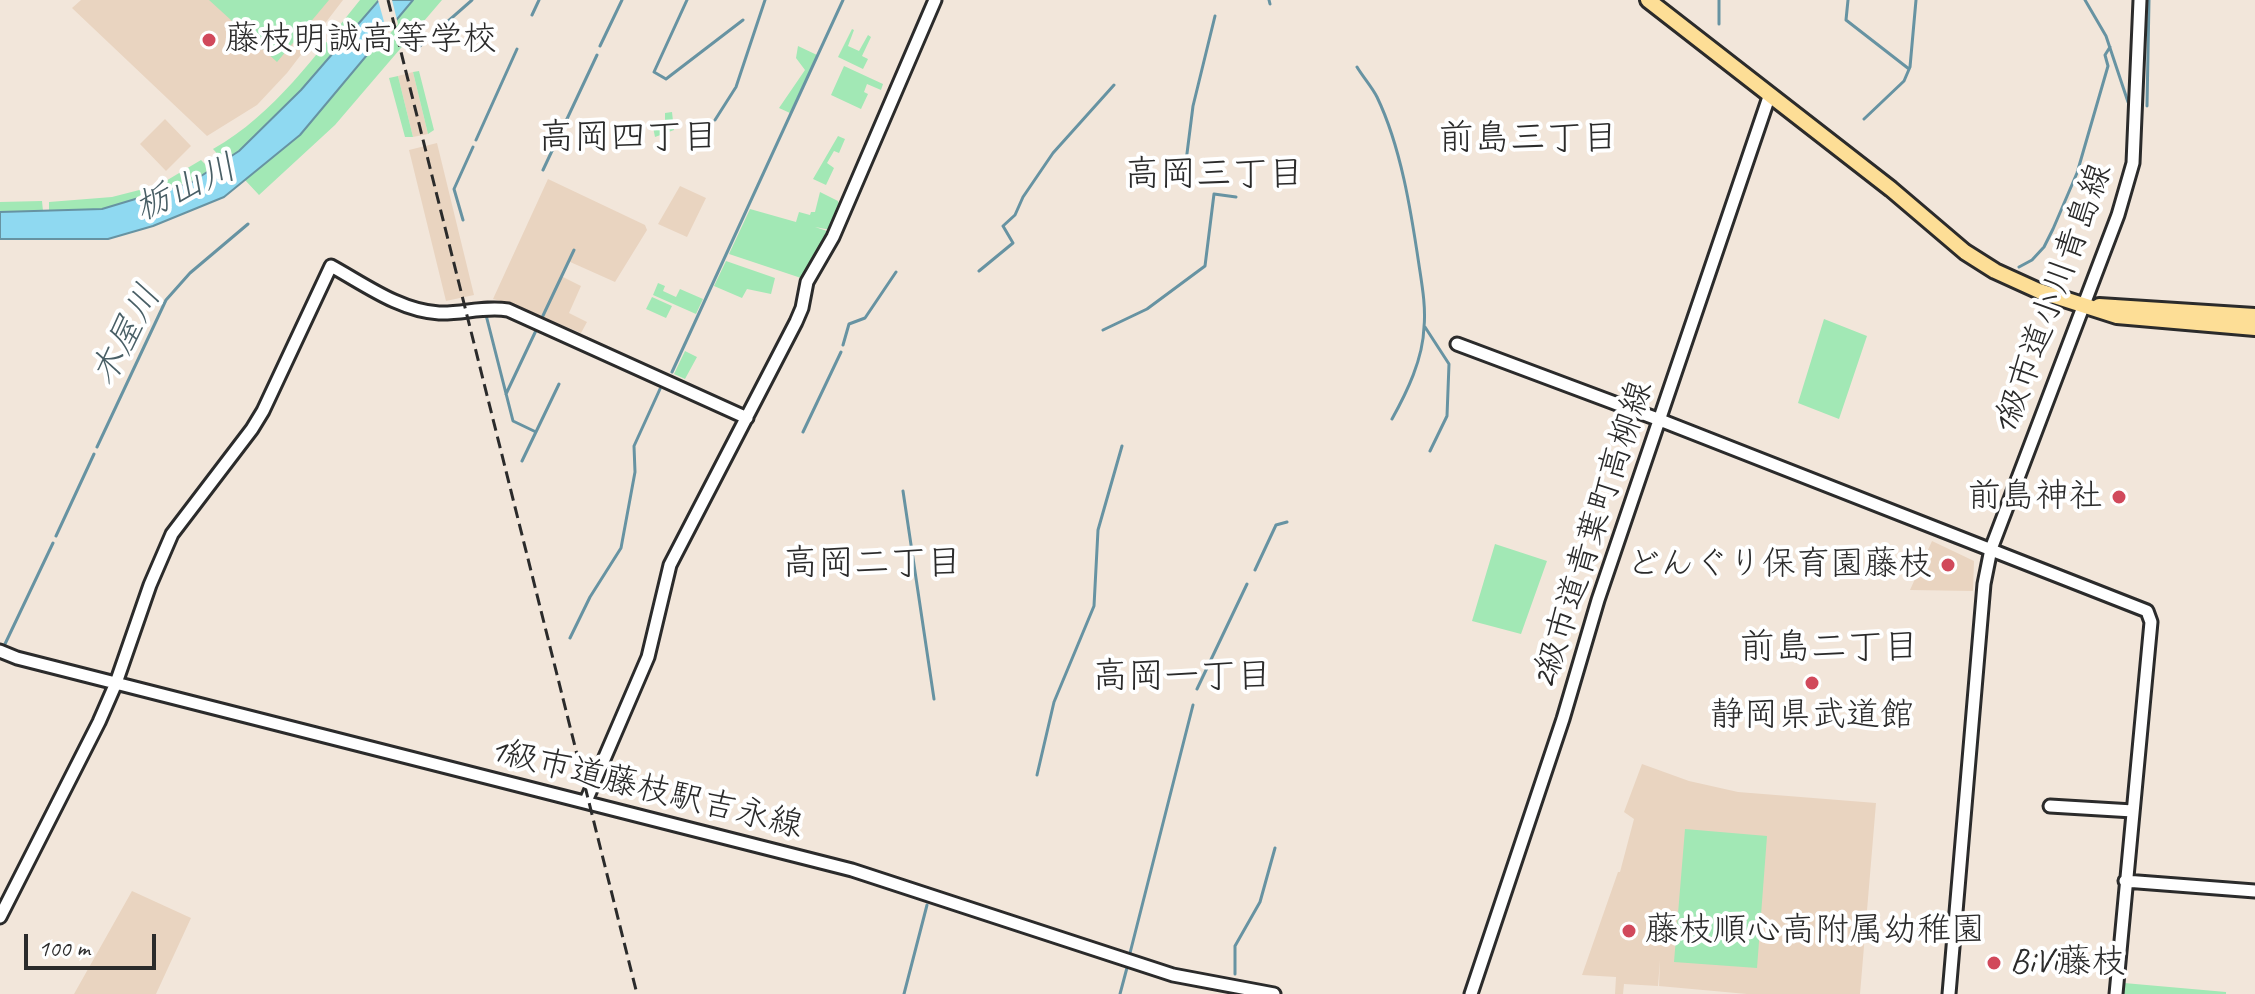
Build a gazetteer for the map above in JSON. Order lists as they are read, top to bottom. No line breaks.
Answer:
{"streets":{"street":["1級市道小川青島線","2級市道青葉町高柳線","1級市道藤枝駅吉永線"]},"districts":["高岡四丁目","前島三丁目","高岡三丁目","高岡二丁目","前島二丁目","高岡一丁目"],"water":["栃山川","木屋川"],"places":["藤枝明誠高等学校","前島神社","どんぐり保育園藤枝","静岡県武道館","藤枝順心高附属幼稚園","BiVi藤枝"],"scale_bar":"100 m"}
